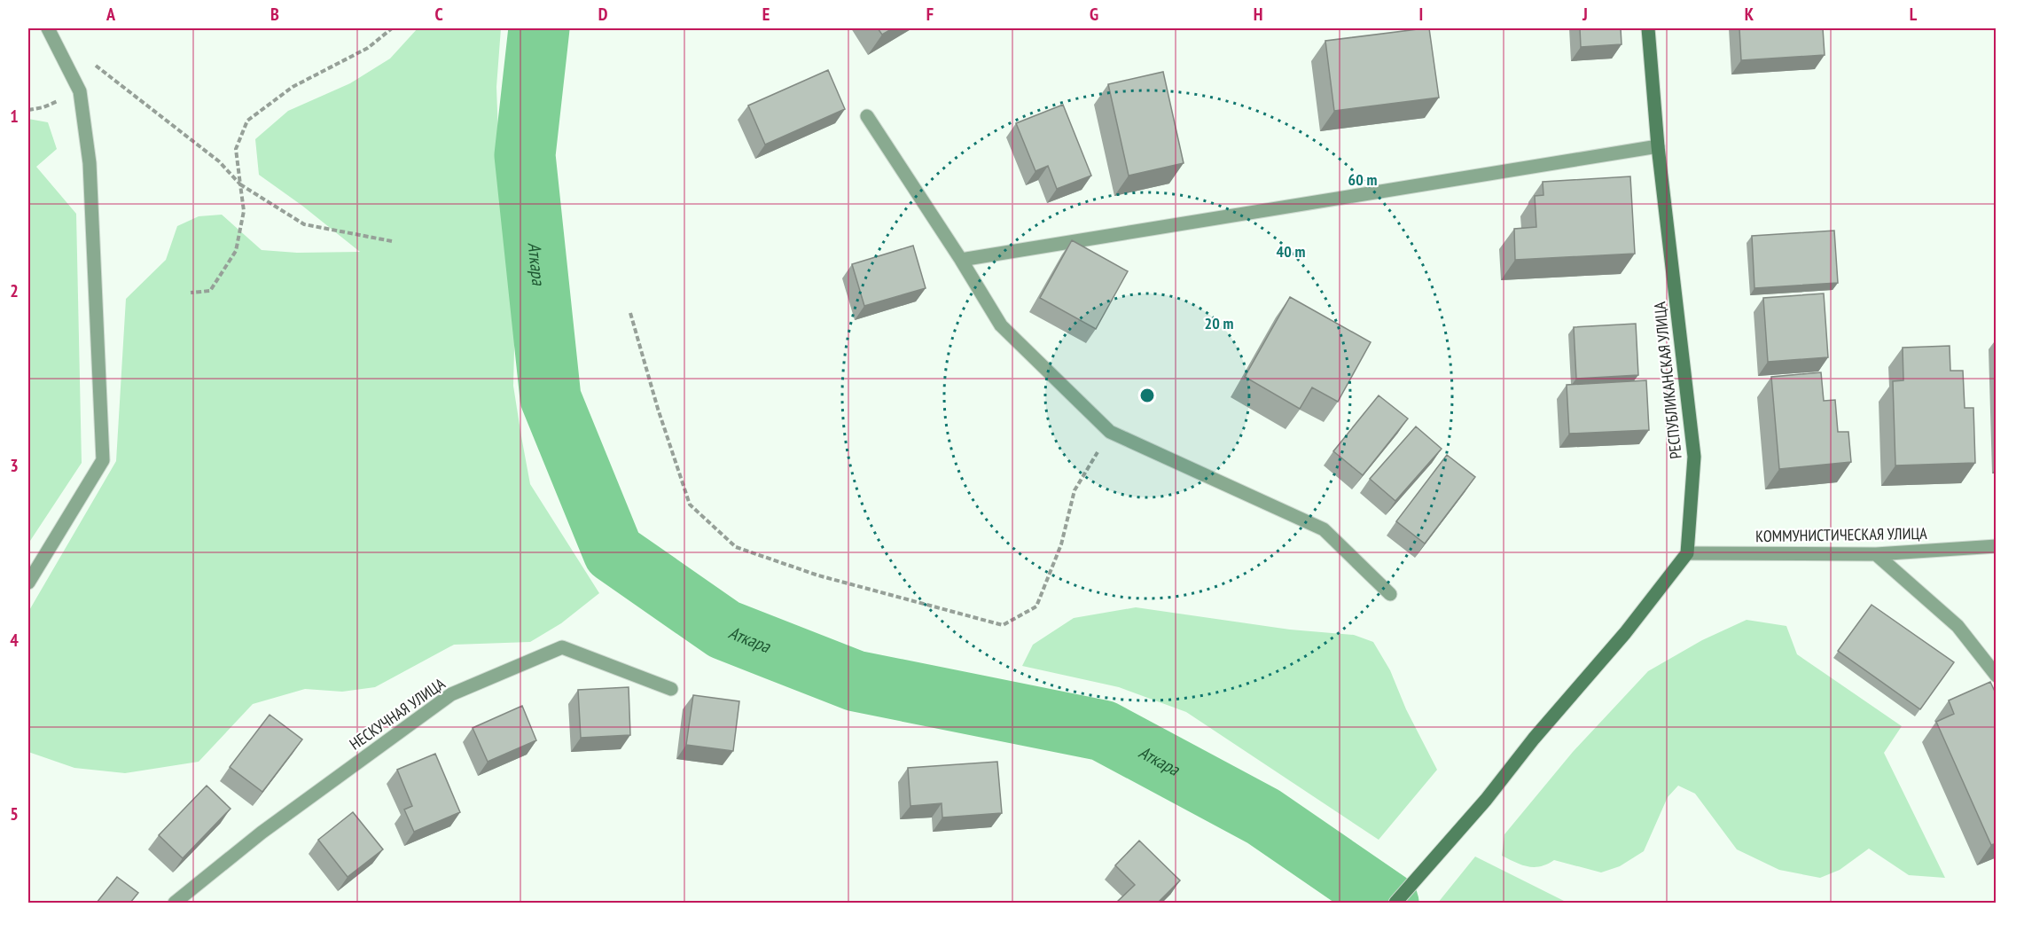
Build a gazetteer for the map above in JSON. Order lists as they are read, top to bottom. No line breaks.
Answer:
{"streets":{"street":["РЕСПУБЛИКАНСКАЯ УЛИЦА","КОММУНИСТИЧЕСКАЯ УЛИЦА","НЕСКУЧНАЯ УЛИЦА"]},"crossings":[["РЕСПУБЛИКАНСКАЯ УЛИЦА","КОММУНИСТИЧЕСКАЯ УЛИЦА"]],"water":["Аткара"],"grid":{"columns":["A","B","C","D","E","F","G","H","I","J","K","L"],"rows":["1","2","3","4","5"]},"rings":["60 m","40 m","20 m"]}
